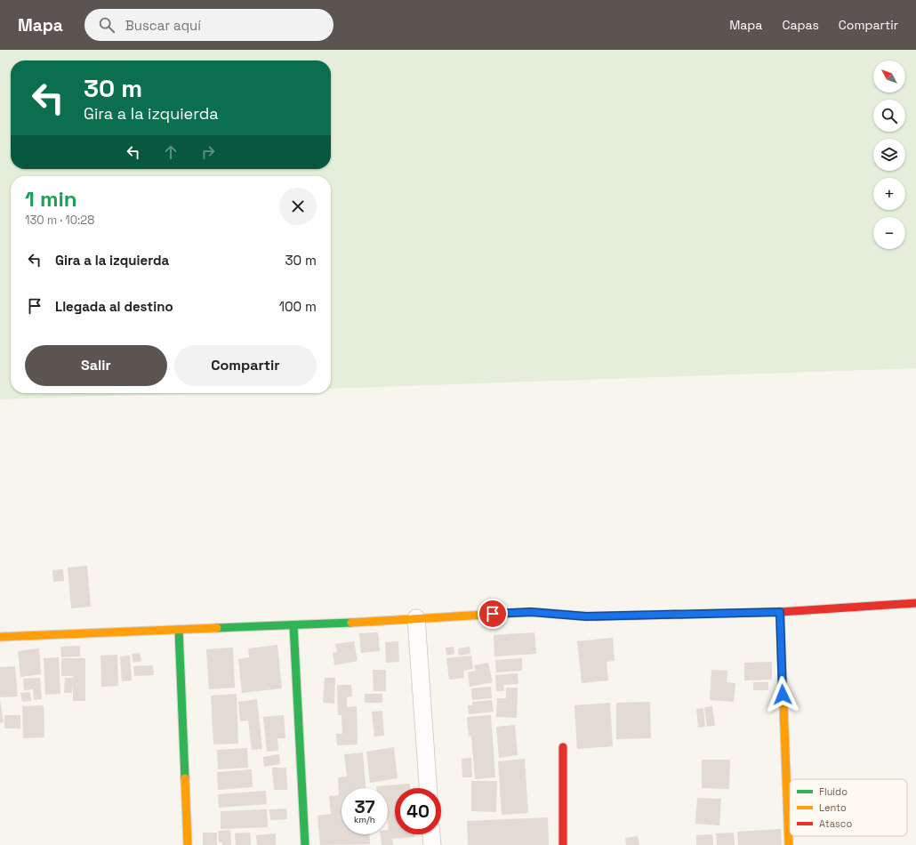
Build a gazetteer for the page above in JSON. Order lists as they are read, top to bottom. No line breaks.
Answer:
{"legend":["Fluido","Lento","Atasco"],"north":"top left","page":{"header":"Mapa","search":"Buscar aquí","nav":["Mapa","Capas","Compartir"],"map_buttons":["+","−"],"turn":["30 m","Gira a la izquierda"],"heading":["1 min","130 m · 10:28"],"list":[{"name":"Gira a la izquierda","value":"30 m"},{"name":"Llegada al destino","value":"100 m"}],"buttons":["Salir","Compartir"],"speed":"37 km/h","limit":"40"}}
